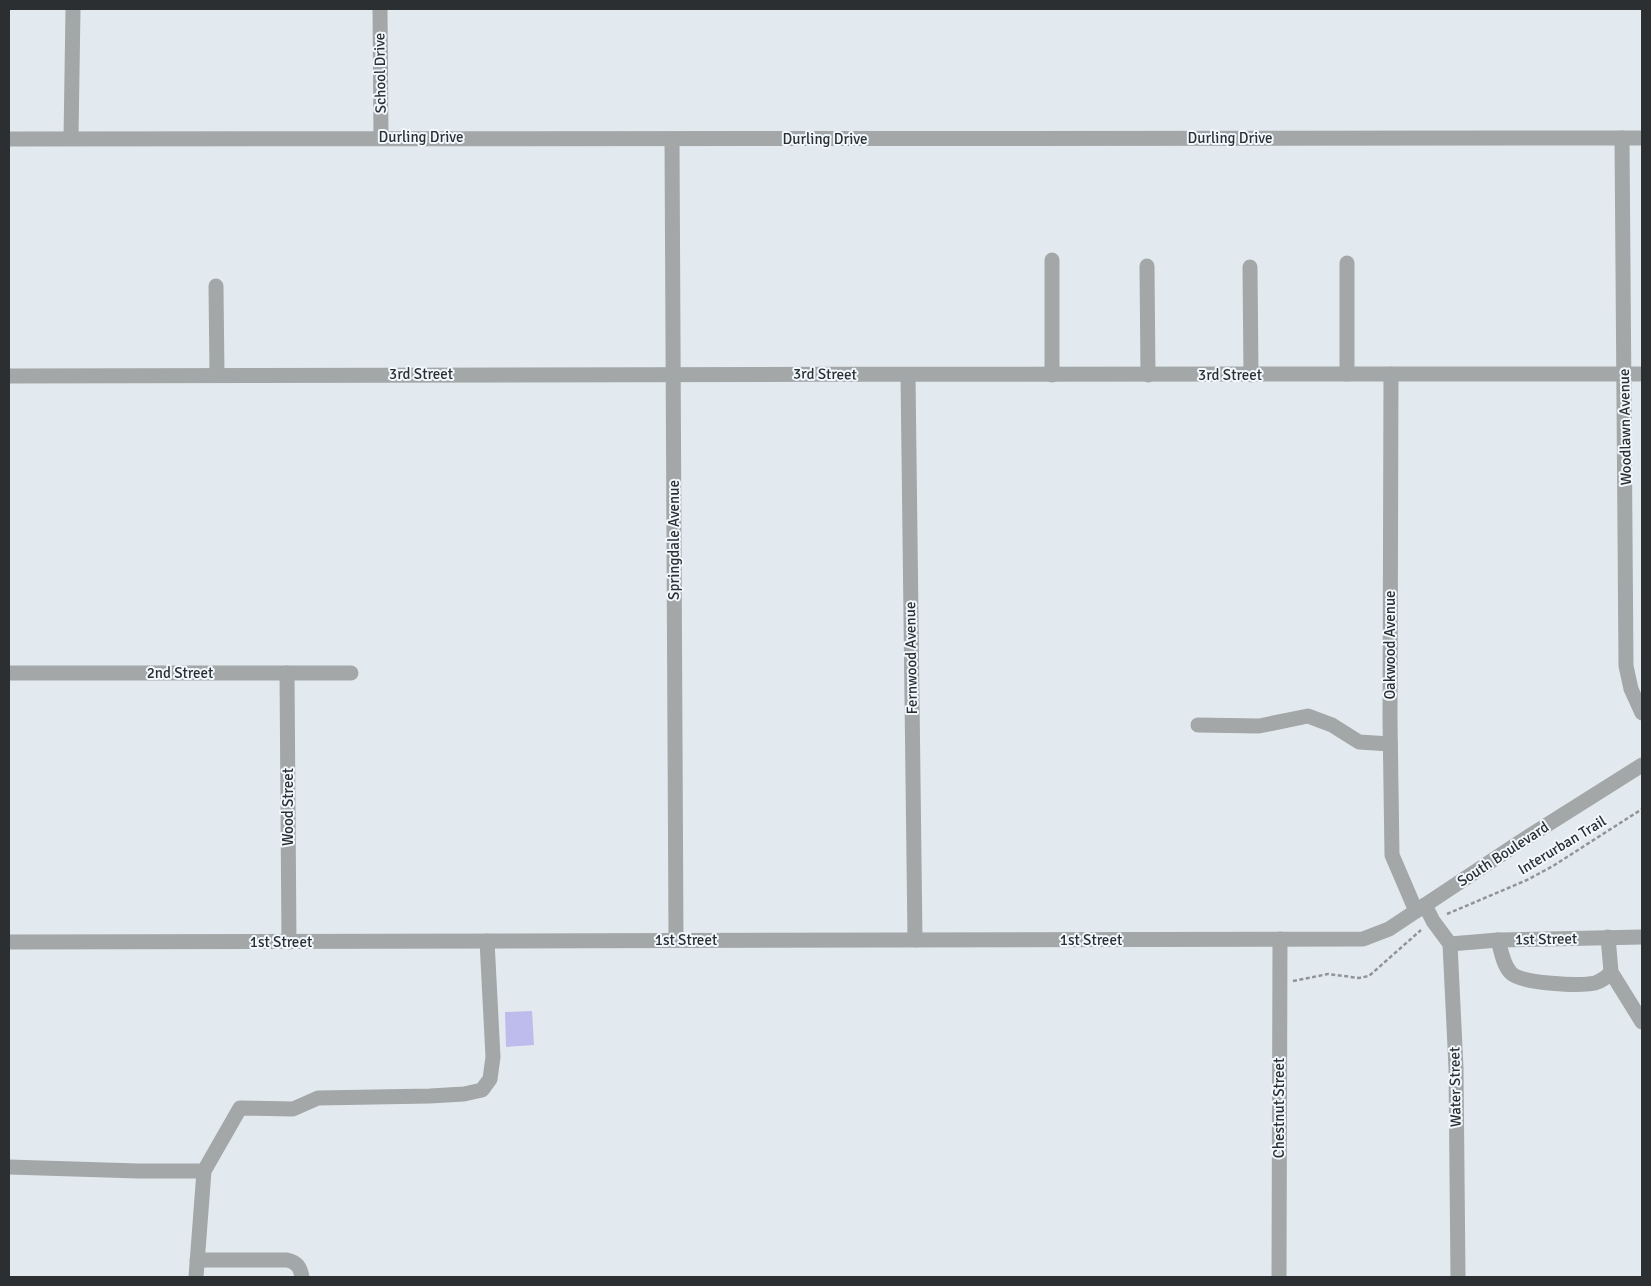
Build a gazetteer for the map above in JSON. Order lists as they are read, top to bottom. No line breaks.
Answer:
{"streets":{"street":["School Drive","Durling Drive","3rd Street","Woodlawn Avenue","Springdale Avenue","Oakwood Avenue","Fernwood Avenue","2nd Street","Wood Street","South Boulevard","1st Street","Water Street","Chestnut Street"],"path":["Interurban Trail"]},"crossings":[["School Drive","Durling Drive"],["Durling Drive","Woodlawn Avenue"],["Durling Drive","Springdale Avenue"],["3rd Street","Woodlawn Avenue"],["3rd Street","Springdale Avenue"],["3rd Street","Oakwood Avenue"],["3rd Street","Fernwood Avenue"],["Springdale Avenue","1st Street"],["Oakwood Avenue","South Boulevard"],["Fernwood Avenue","1st Street"],["2nd Street","Wood Street"],["Wood Street","1st Street"],["Interurban Trail","Chestnut Street"],["South Boulevard","1st Street"],["1st Street","Water Street"],["1st Street","Chestnut Street"]]}
